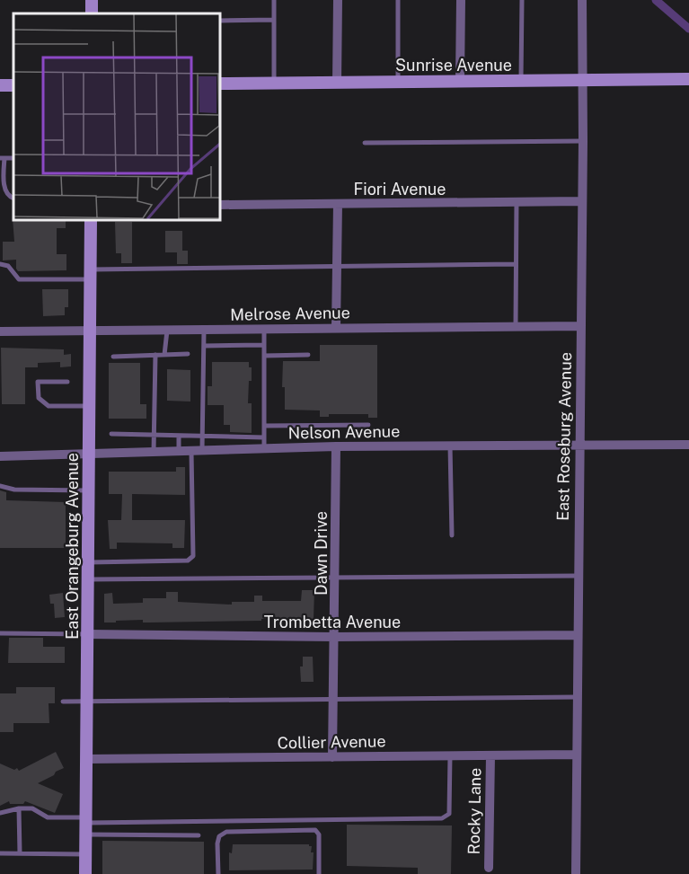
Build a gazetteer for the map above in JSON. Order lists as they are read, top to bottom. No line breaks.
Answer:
{"streets":{"street":["Sunrise Avenue","Fiori Avenue","Melrose Avenue","Nelson Avenue","East Roseburg Avenue","East Orangeburg Avenue","Dawn Drive","Trombetta Avenue","Collier Avenue","Rocky Lane"]},"crossings":[["Sunrise Avenue","East Roseburg Avenue"],["Fiori Avenue","East Roseburg Avenue"],["Melrose Avenue","East Roseburg Avenue"],["Melrose Avenue","East Orangeburg Avenue"],["Nelson Avenue","East Roseburg Avenue"],["Nelson Avenue","East Orangeburg Avenue"],["Nelson Avenue","Dawn Drive"],["East Roseburg Avenue","Trombetta Avenue"],["East Roseburg Avenue","Collier Avenue"],["East Orangeburg Avenue","Trombetta Avenue"],["East Orangeburg Avenue","Collier Avenue"],["Dawn Drive","Trombetta Avenue"],["Dawn Drive","Collier Avenue"],["Collier Avenue","Rocky Lane"]]}
